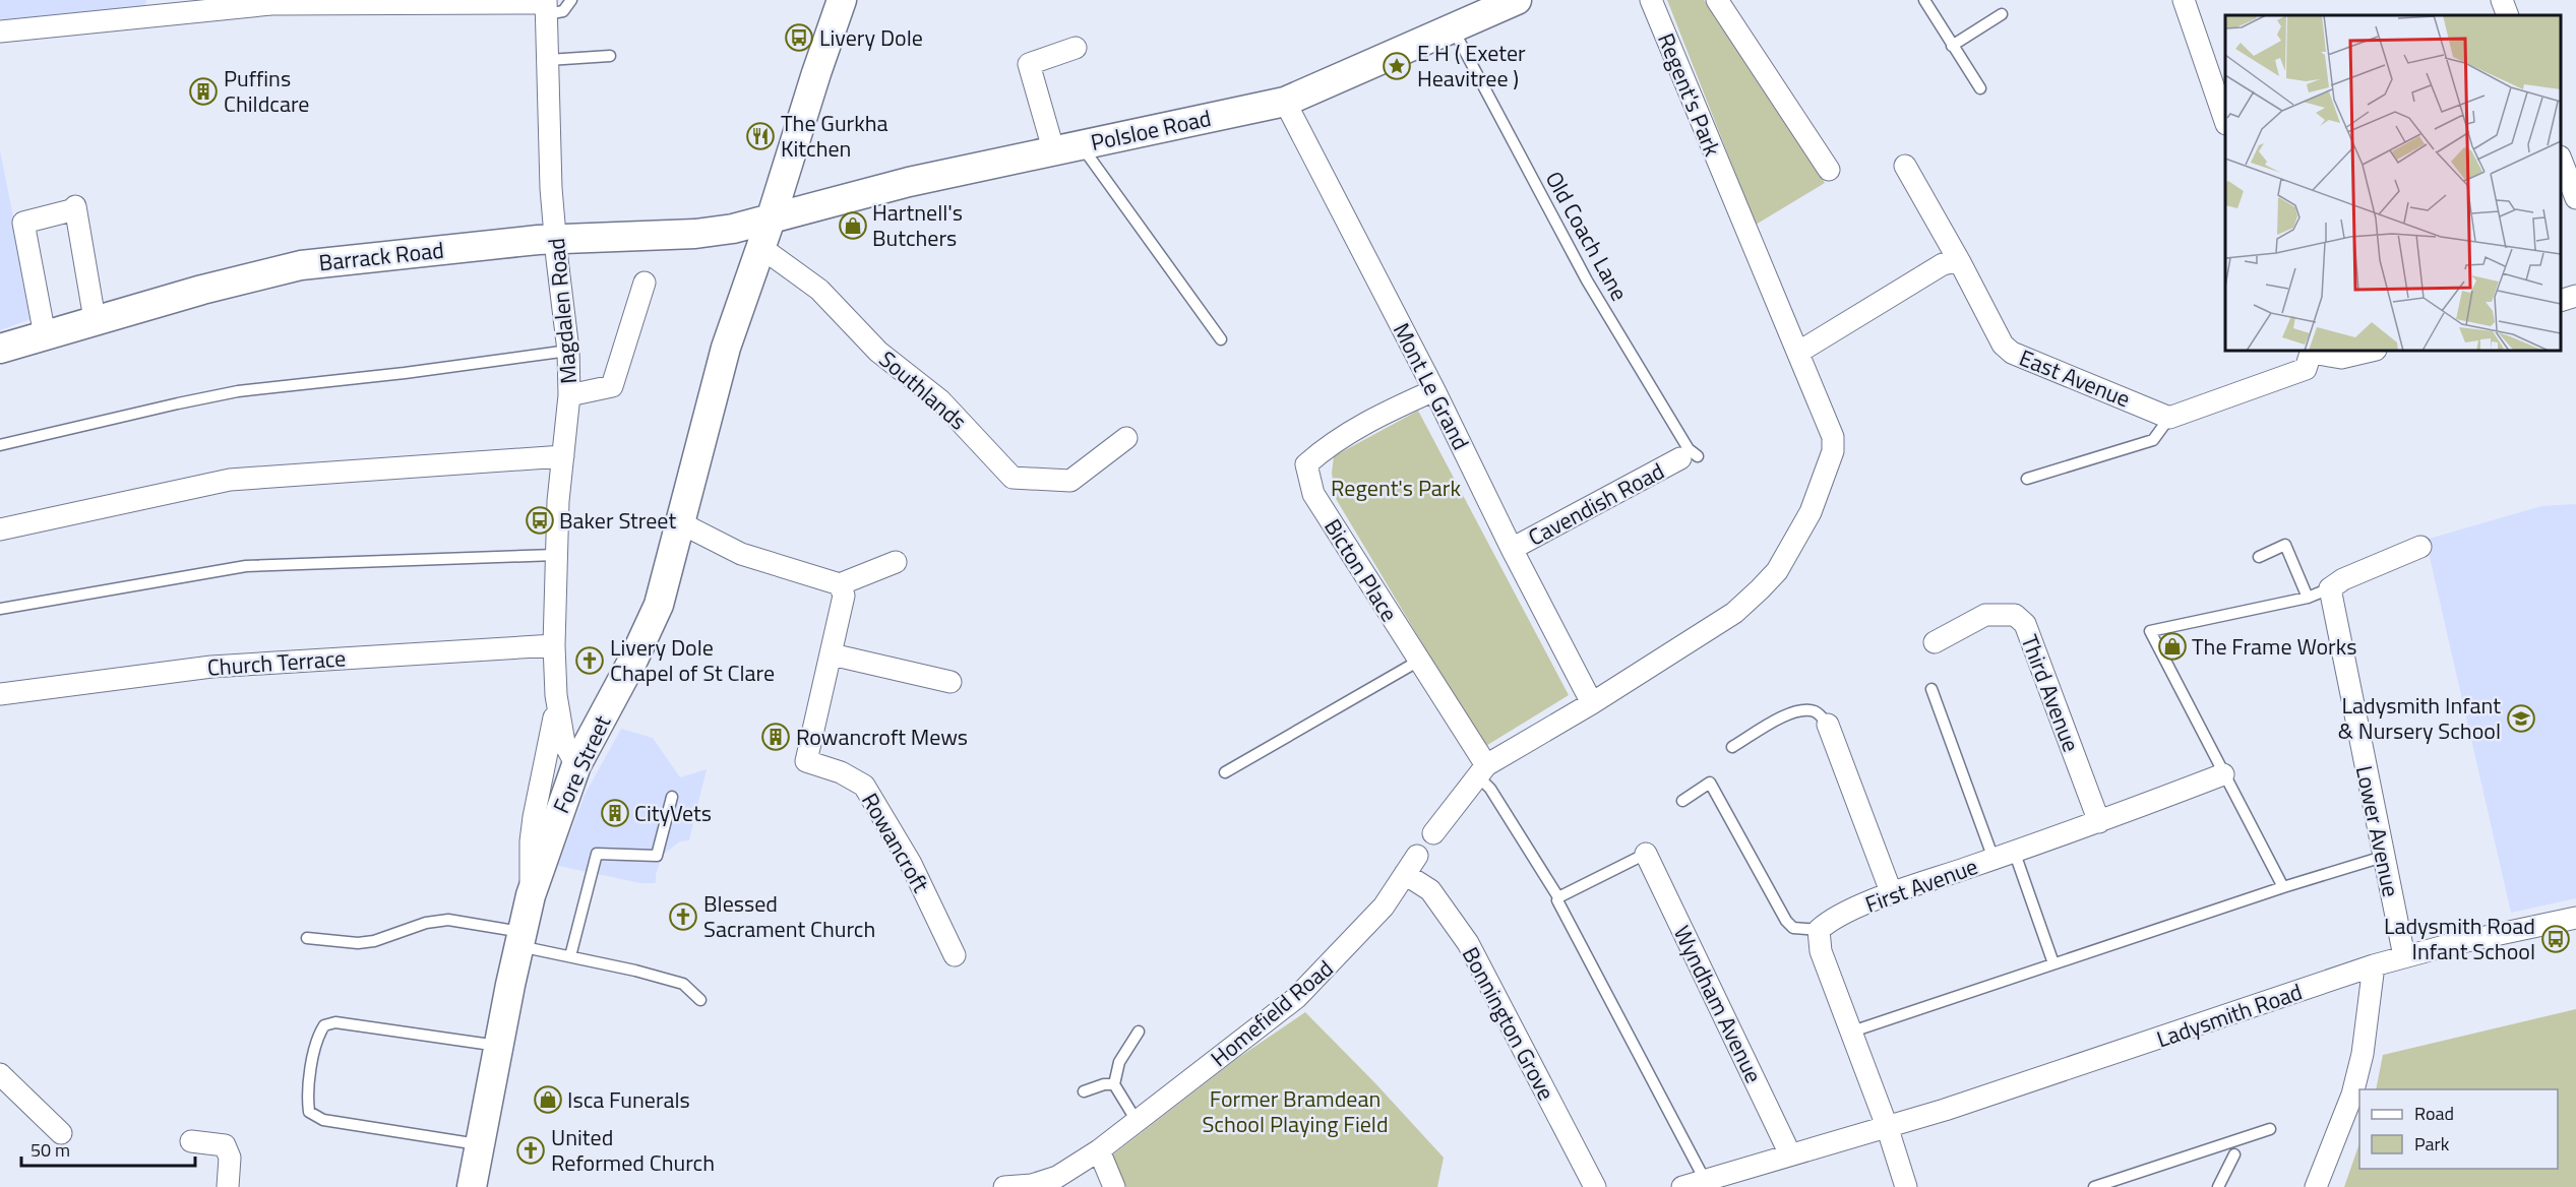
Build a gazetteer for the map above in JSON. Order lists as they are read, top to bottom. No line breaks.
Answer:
{"streets":{"street":["Regent's Park","Polsloe Road","Barrack Road","Magdalen Road","East Avenue","Mont Le Grand","Southlands","Cavendish Road","Bicton Place","Church Terrace","Third Avenue","Fore Street","Lower Avenue","Rowancroft","First Avenue","Wyndham Avenue","Homefield Road","Ladysmith Road","Bonnington Grove"],"lane":["Old Coach Lane"]},"crossings":[["Regent's Park","Mont Le Grand"],["Regent's Park","Bicton Place"],["Polsloe Road","Old Coach Lane"],["Polsloe Road","Barrack Road"],["Polsloe Road","Mont Le Grand"],["Polsloe Road","Fore Street"],["Old Coach Lane","Cavendish Road"],["Barrack Road","Magdalen Road"],["Barrack Road","Fore Street"],["Magdalen Road","Church Terrace"],["Magdalen Road","Fore Street"],["Mont Le Grand","Cavendish Road"],["Mont Le Grand","Bicton Place"],["Southlands","Fore Street"],["Third Avenue","First Avenue"],["Lower Avenue","Ladysmith Road"],["Wyndham Avenue","Ladysmith Road"],["Homefield Road","Bonnington Grove"]],"parks":["Regent's Park","Former Bramdean School Playing Field"],"places":{"bus stop":["Livery Dole","Baker Street","Ladysmith Road Infant School"],"place":["E H ( Exeter Heavitree )"],"building":["Puffins Childcare","Rowancroft Mews","CityVets"],"restaurant":["The Gurkha Kitchen"],"shop":["Hartnell's Butchers","The Frame Works","Isca Funerals"],"church":["Livery Dole Chapel of St Clare","Blessed Sacrament Church","United Reformed Church"],"school or university":["Ladysmith Infant & Nursery School"]},"legend":["Road","Park"],"scale_bar":"50 m"}
